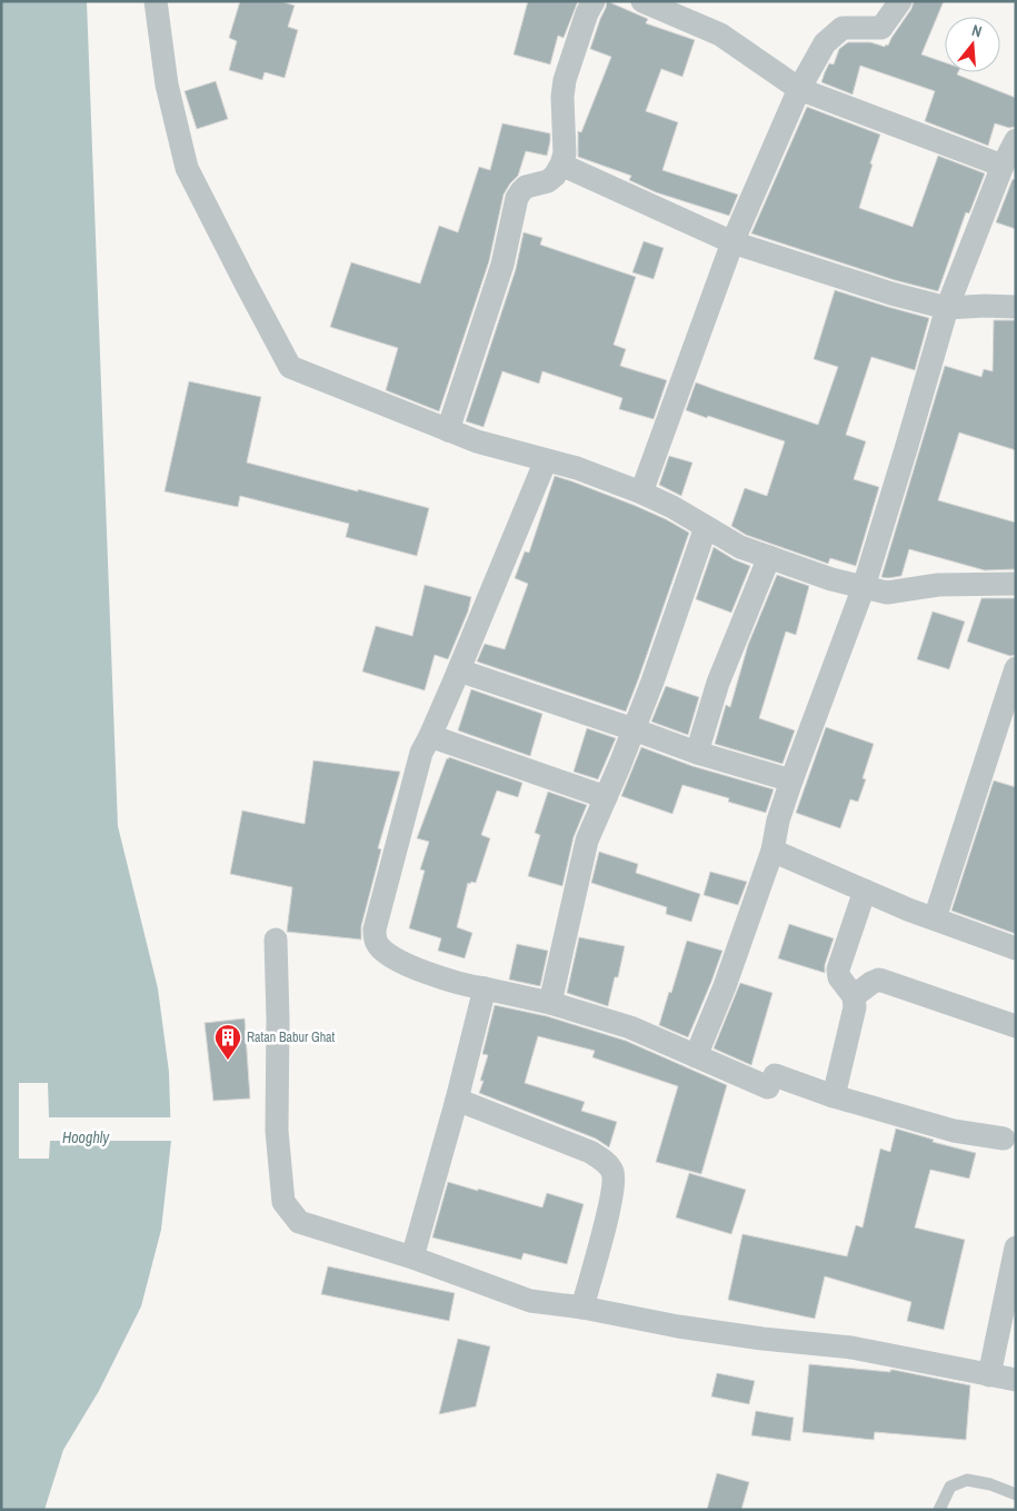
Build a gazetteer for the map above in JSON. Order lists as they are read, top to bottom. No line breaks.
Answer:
{"water":["Hooghly"],"places":{"building":["Ratan Babur Ghat"]},"north":"top"}
